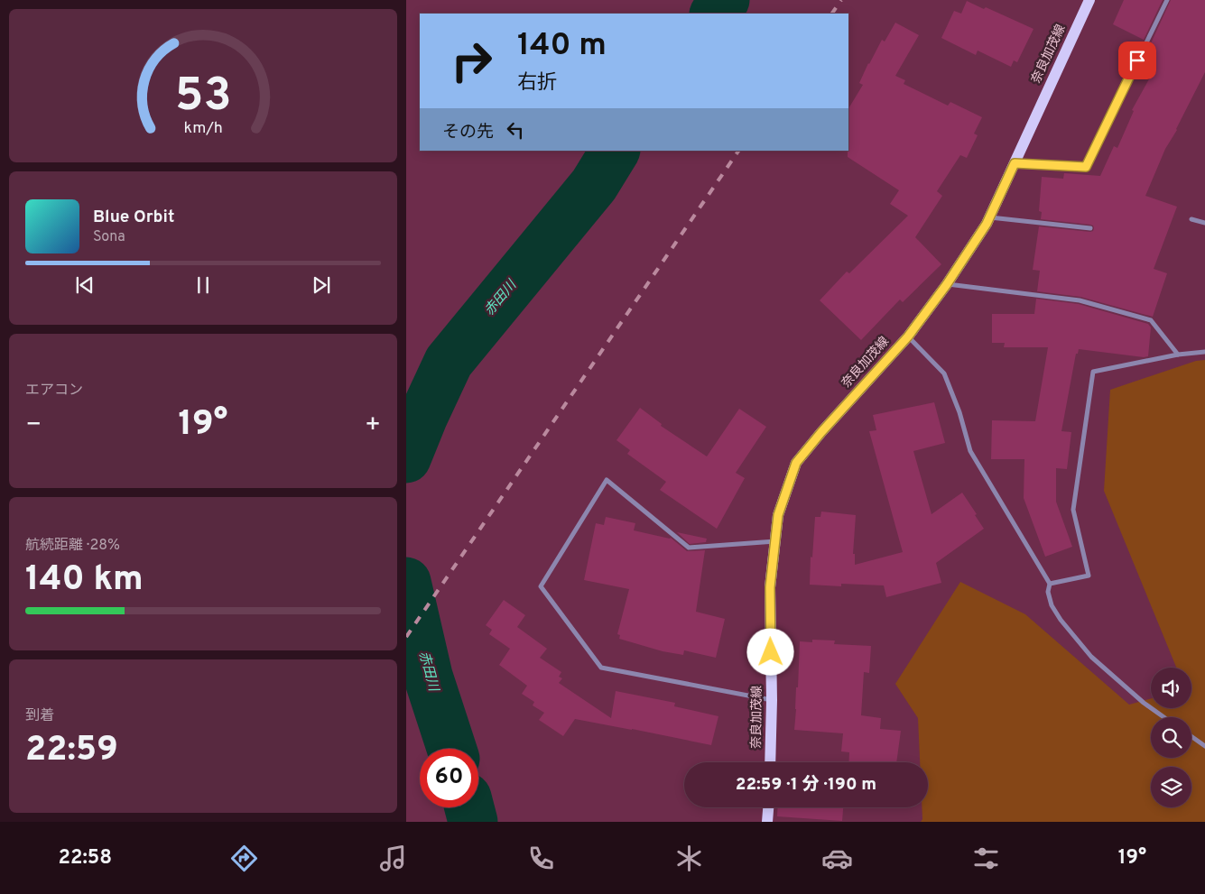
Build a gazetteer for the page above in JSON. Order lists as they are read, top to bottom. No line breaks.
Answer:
{"streets":{"main road":["奈良加茂線"]},"water":["赤田川"],"page":{"turn":["140 m","右折"],"then":"その先","song":["Blue Orbit","Sona"],"tile":["エアコン",["航続距離 · 28%","140 km"],["到着","22:59"]],"heat":["−","19°","+"],"limit":"60","trip":"22:59 · 1 分 · 190 m","tabs":["22:58","19°"],"gauge":["53","km/h"]}}
